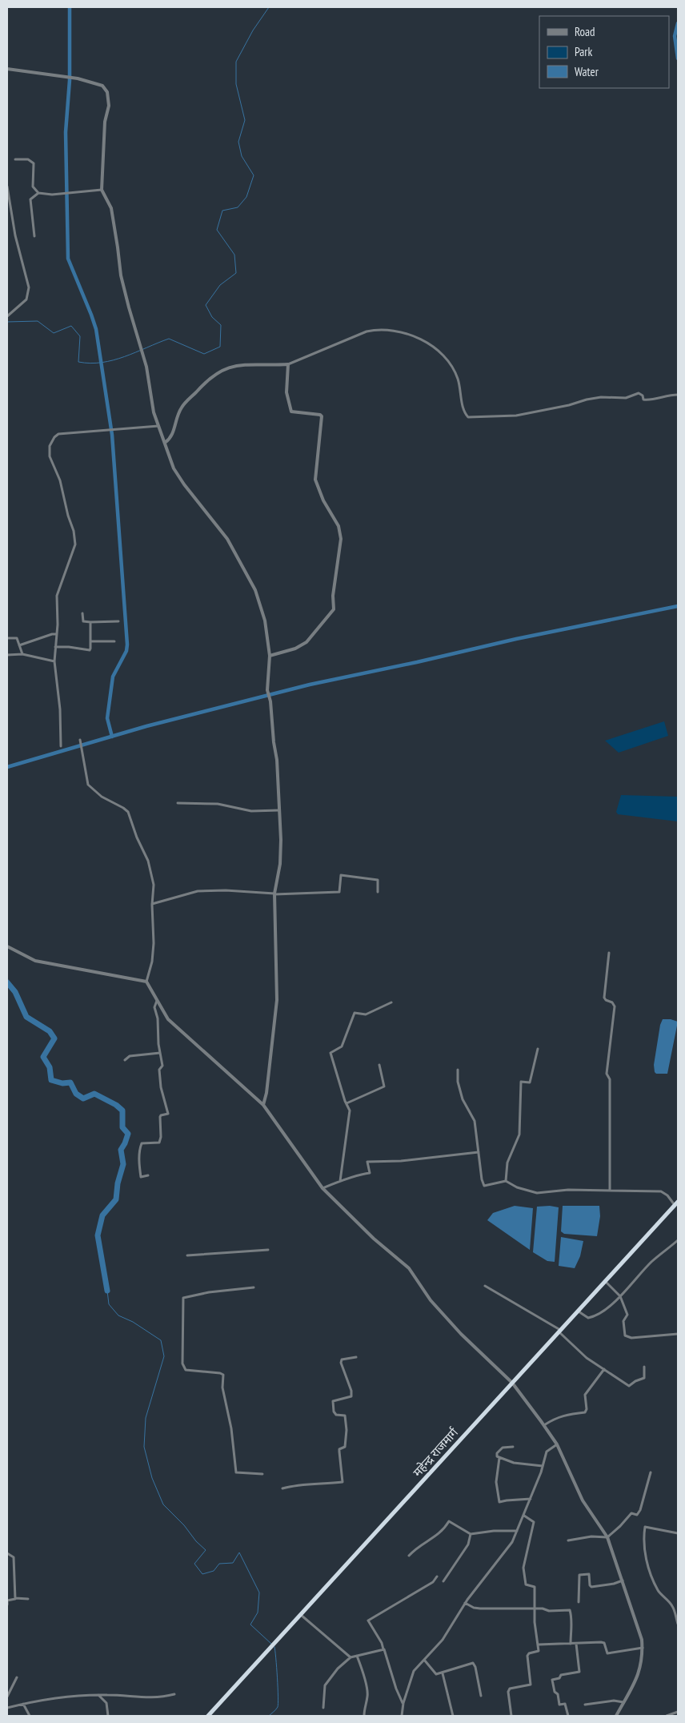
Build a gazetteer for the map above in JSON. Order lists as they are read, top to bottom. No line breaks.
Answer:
{"streets":{"highway":["महेन्द्र राजमार्ग"]},"legend":["Road","Park","Water"]}
